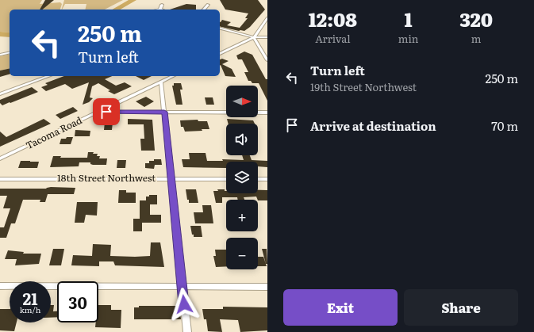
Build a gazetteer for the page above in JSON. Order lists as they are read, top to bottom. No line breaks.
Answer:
{"streets":{"street":["Tacoma Road","18th Street Northwest"]},"north":"right","page":{"eta":["12:08","Arrival","1","min","320","m"],"turn":["250 m","Turn left"],"list":[{"name":"Turn left","note":"19th Street Northwest","value":"250 m"},{"name":"Arrive at destination","value":"70 m"}],"map_buttons":["+","−"],"speed":"21 km/h","limit":"30","buttons":["Exit","Share"]}}
